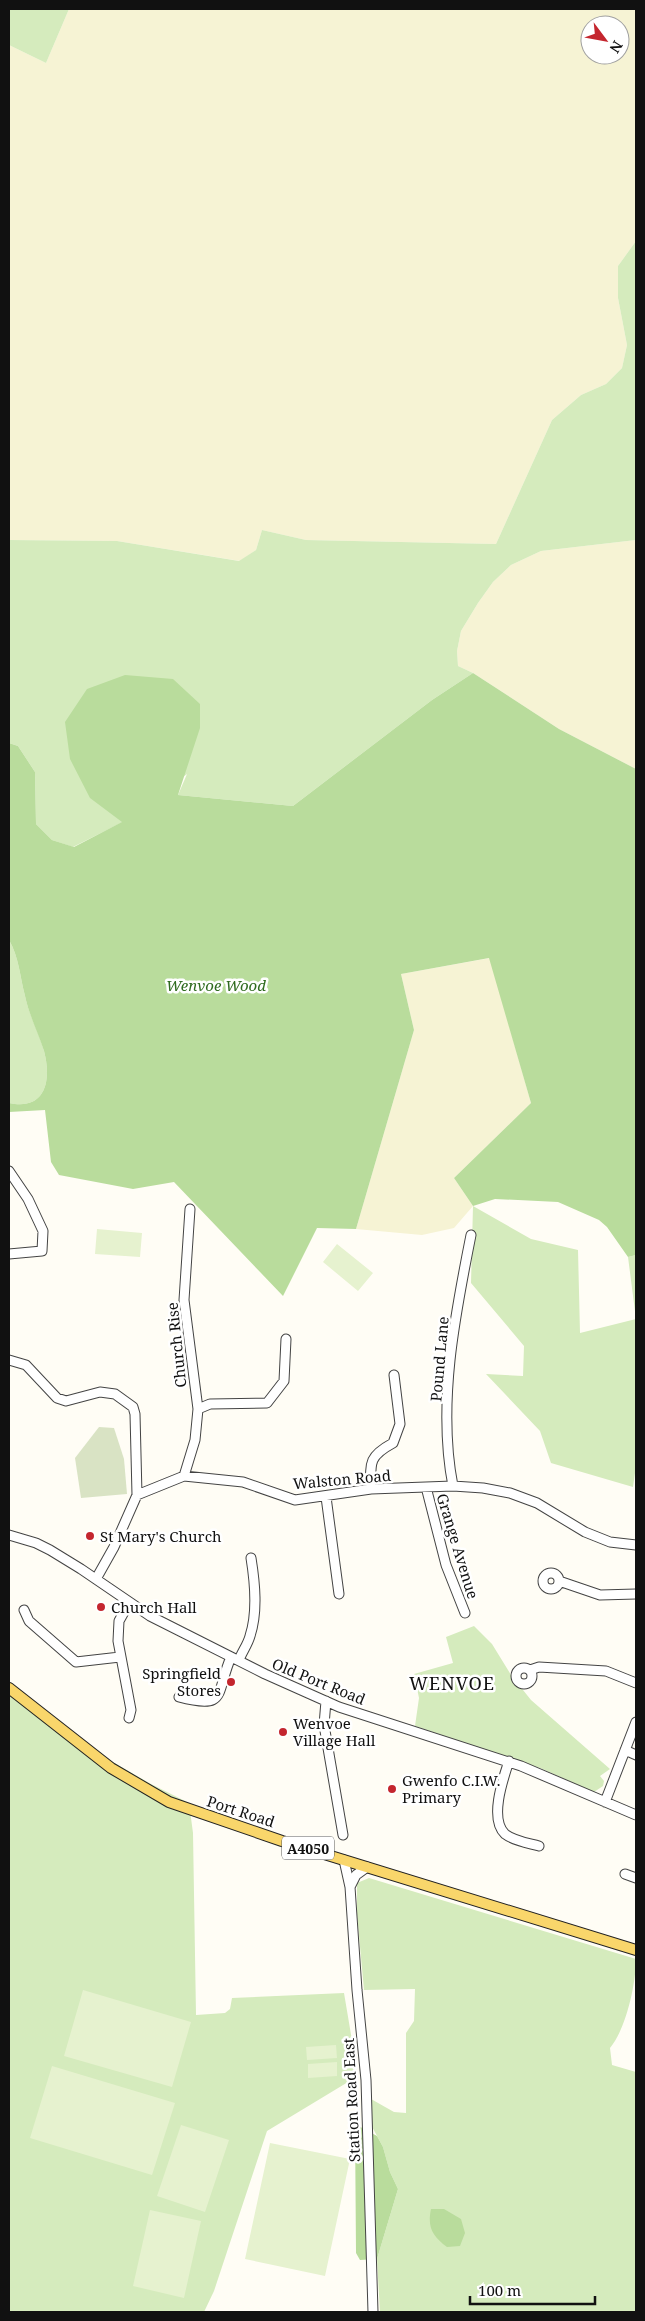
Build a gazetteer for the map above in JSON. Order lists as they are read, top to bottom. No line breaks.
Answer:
{"streets":{"main road":["Port Road","A4050"],"street":["Church Rise","Pound Lane","Walston Road","Grange Avenue","Old Port Road","Station Road East"]},"crossings":[["Church Rise","Walston Road"],["Pound Lane","Walston Road"],["Walston Road","Grange Avenue"],["Port Road","Station Road East"]],"districts":["WENVOE"],"parks":["Wenvoe Wood"],"places":["St Mary's Church","Church Hall","Springfield Stores","Wenvoe Village Hall","Gwenfo C.I.W. Primary"],"scale_bar":"100 m","north":"bottom right"}
